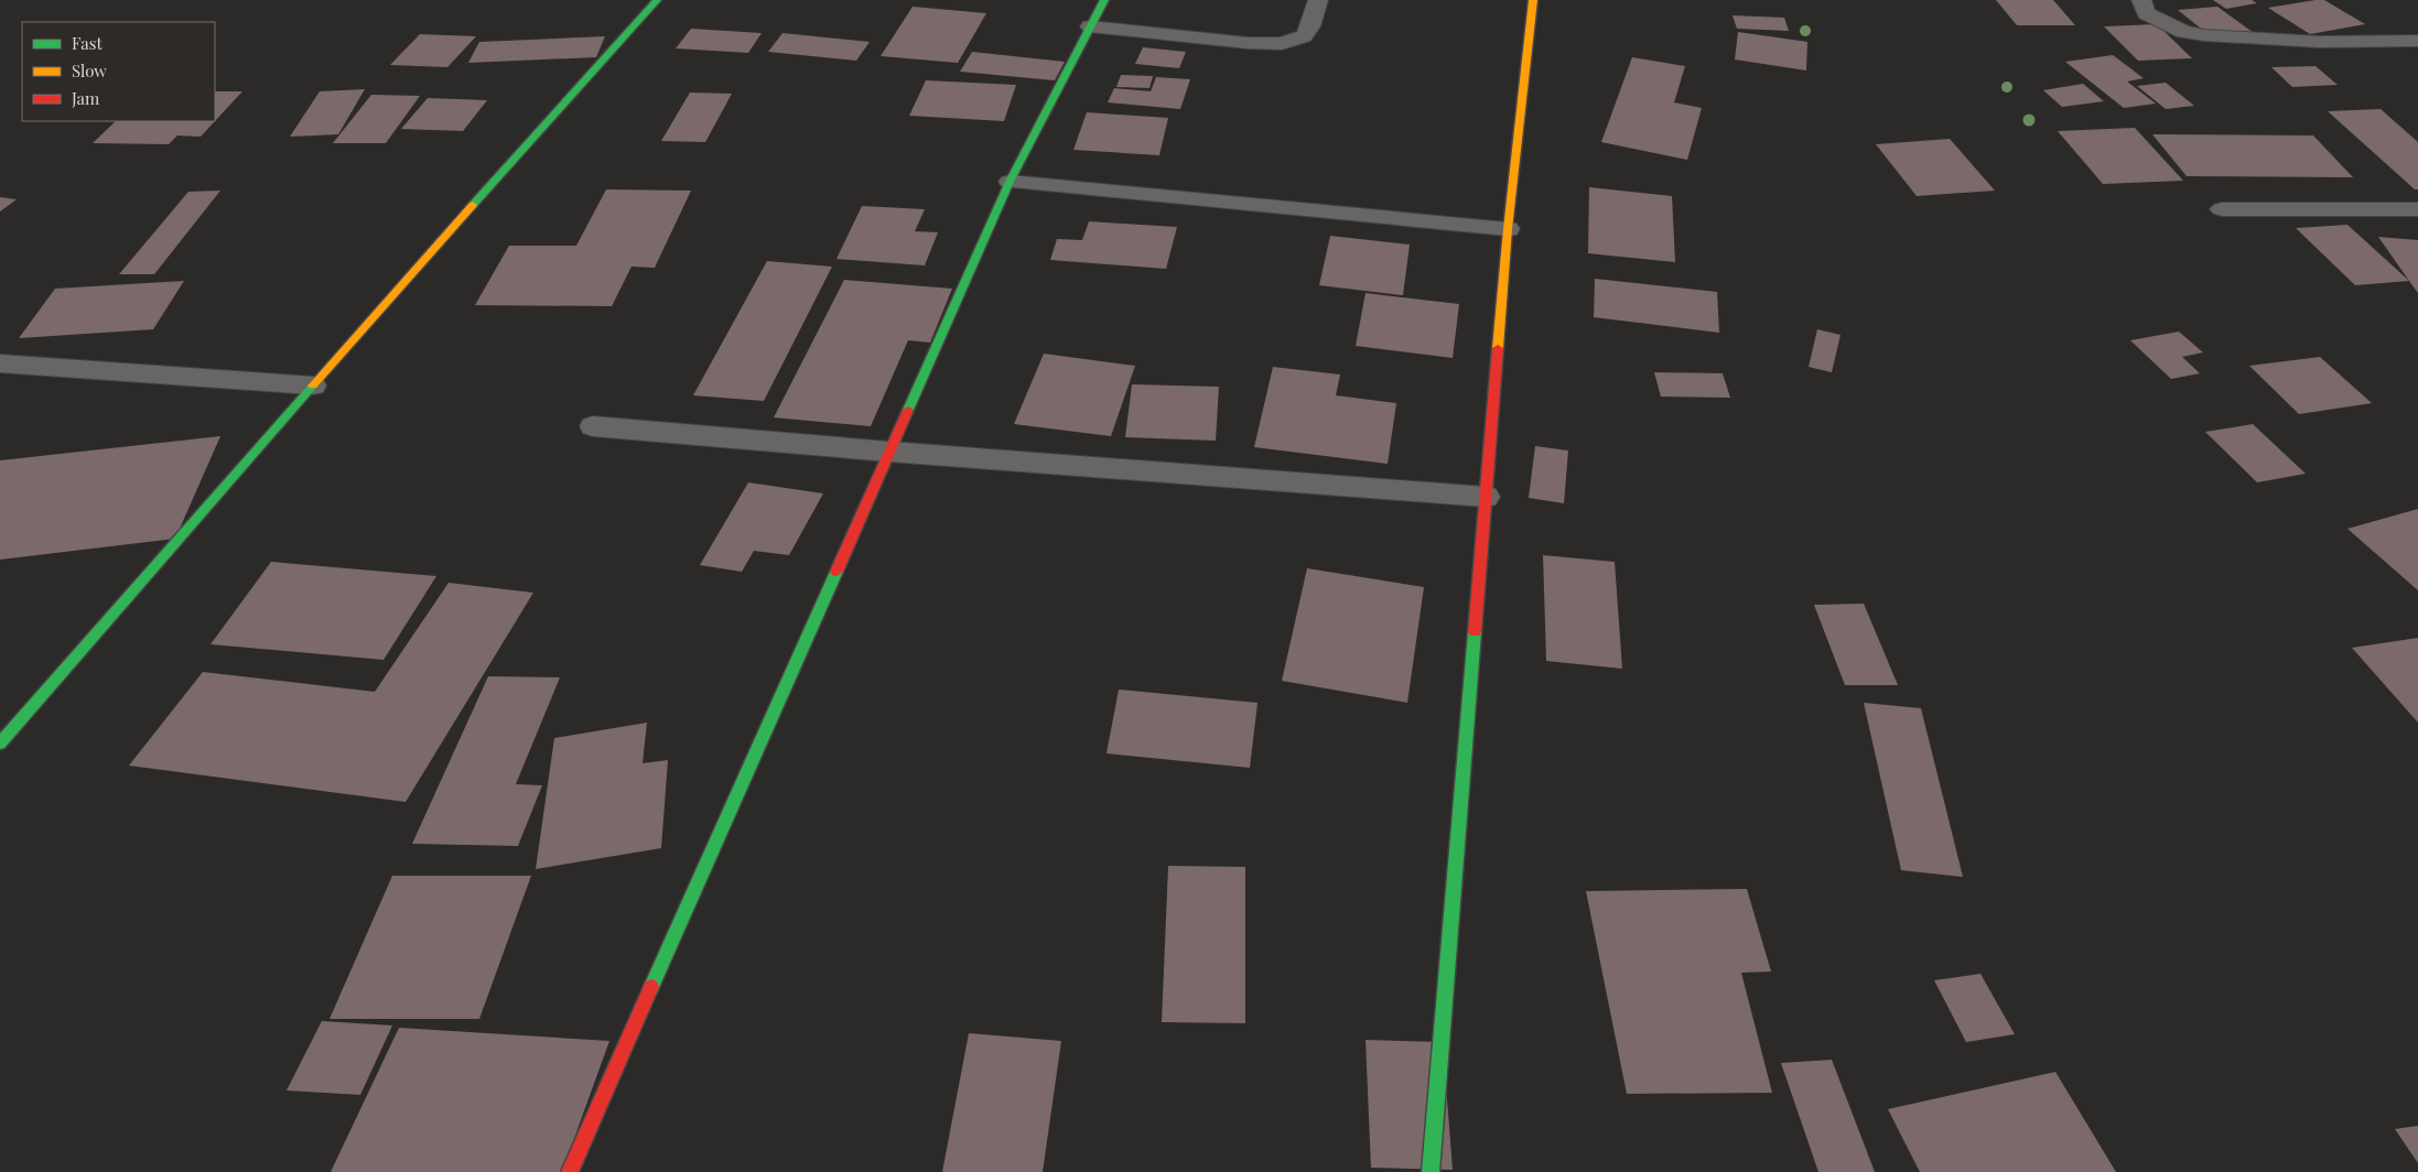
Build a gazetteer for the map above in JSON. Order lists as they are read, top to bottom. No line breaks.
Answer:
{"legend":["Fast","Slow","Jam"]}
